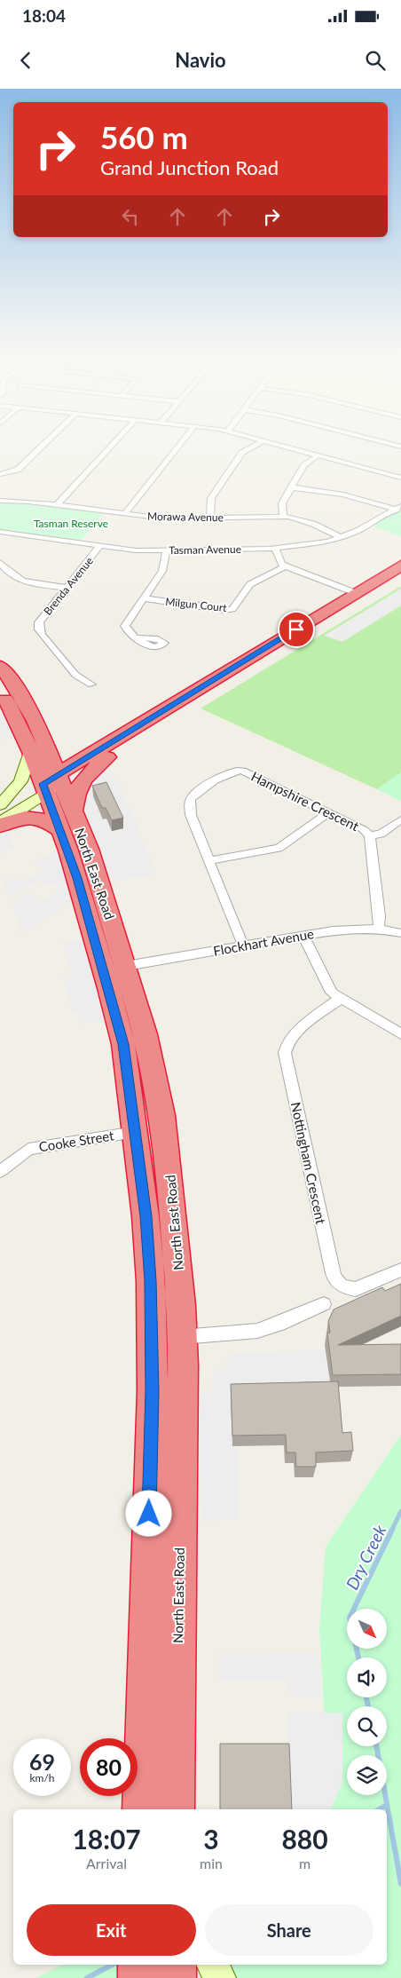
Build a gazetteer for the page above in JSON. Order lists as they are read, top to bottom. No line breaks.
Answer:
{"streets":{"highway":["North East Road"],"street":["Morawa Avenue","Tasman Avenue","Brenda Avenue","Milgun Court","Hampshire Crescent","Flockhart Avenue","Cooke Street","Nottingham Crescent"]},"crossings":[["Morawa Avenue","Tasman Avenue"],["Tasman Avenue","Brenda Avenue"],["Hampshire Crescent","Flockhart Avenue"],["North East Road","Flockhart Avenue"],["North East Road","Cooke Street"]],"water":["Dry Creek"],"parks":["Tasman Reserve"],"north":"bottom right","page":{"status":"18:04","header":"Navio","turn":["560 m","Grand Junction Road"],"speed":"69 km/h","limit":"80","eta":["18:07","Arrival","3","min","880","m"],"buttons":["Exit","Share"]}}
